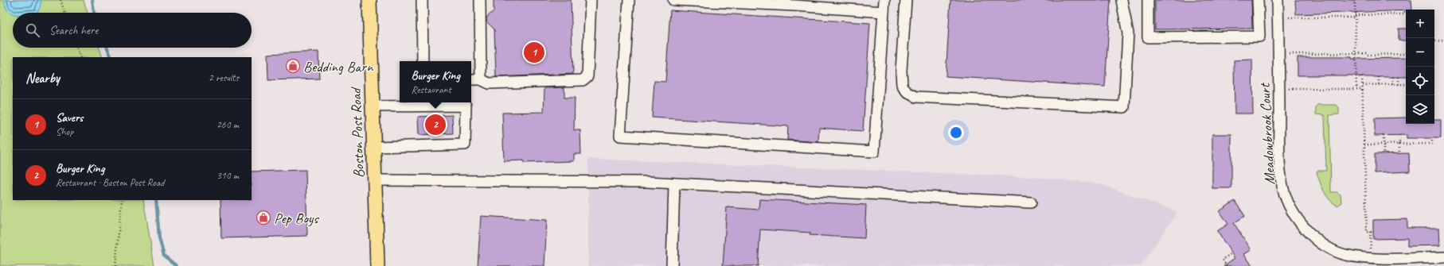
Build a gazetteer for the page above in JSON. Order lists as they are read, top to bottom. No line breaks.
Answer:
{"streets":{"main road":["Boston Post Road"],"street":["Meadowbrook Court"]},"places":{"shop":["Bedding Barn","Pep Boys"]},"page":{"map_buttons":["+","−"],"search":"Search here","pins":["1","2"],"heading":["Nearby","2 results"],"popup":["Burger King","Restaurant"],"list":[{"mark":"1","name":"Savers","note":"Shop","value":"260 m"},{"mark":"2","name":"Burger King","note":"Restaurant · Boston Post Road","value":"310 m"}]}}
